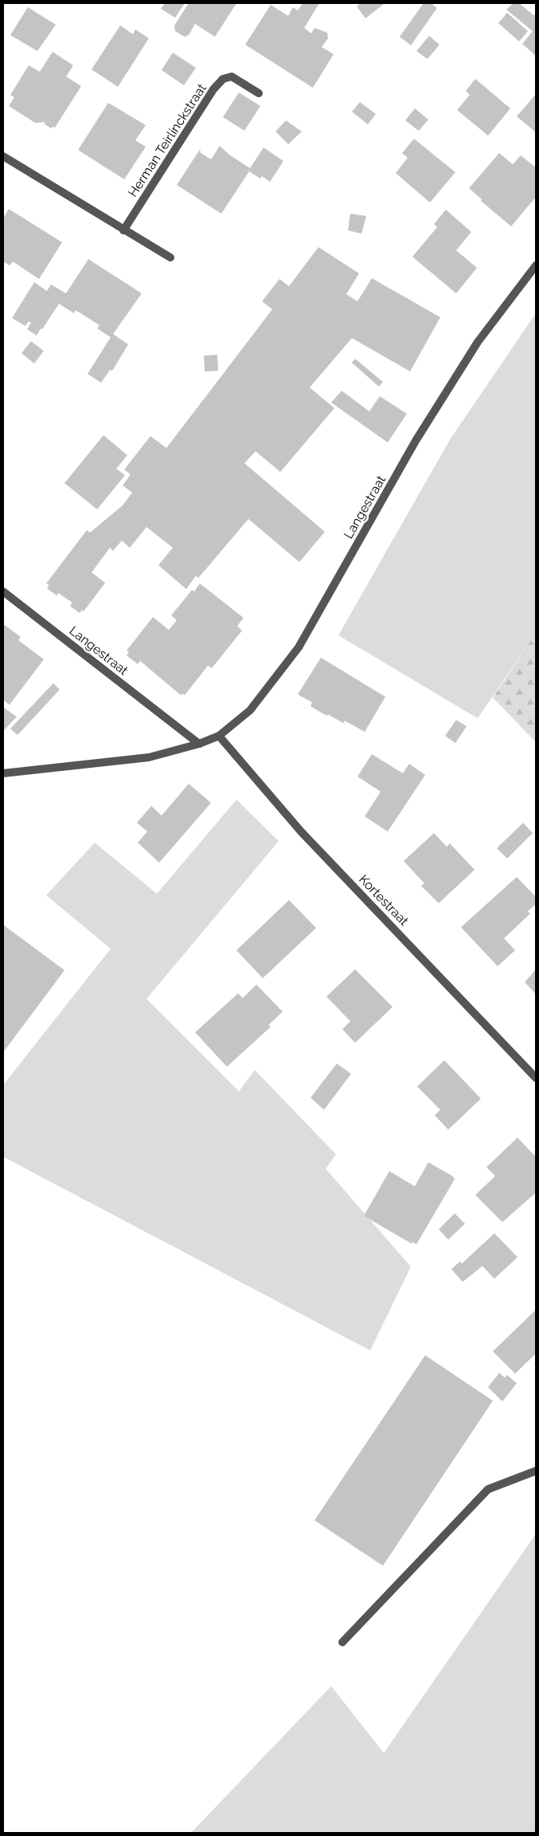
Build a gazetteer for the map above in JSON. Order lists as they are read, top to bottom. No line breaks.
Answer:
{"streets":{"street":["Herman Teirlinckstraat","Langestraat","Kortestraat"]},"crossings":[["Langestraat","Kortestraat"]]}
